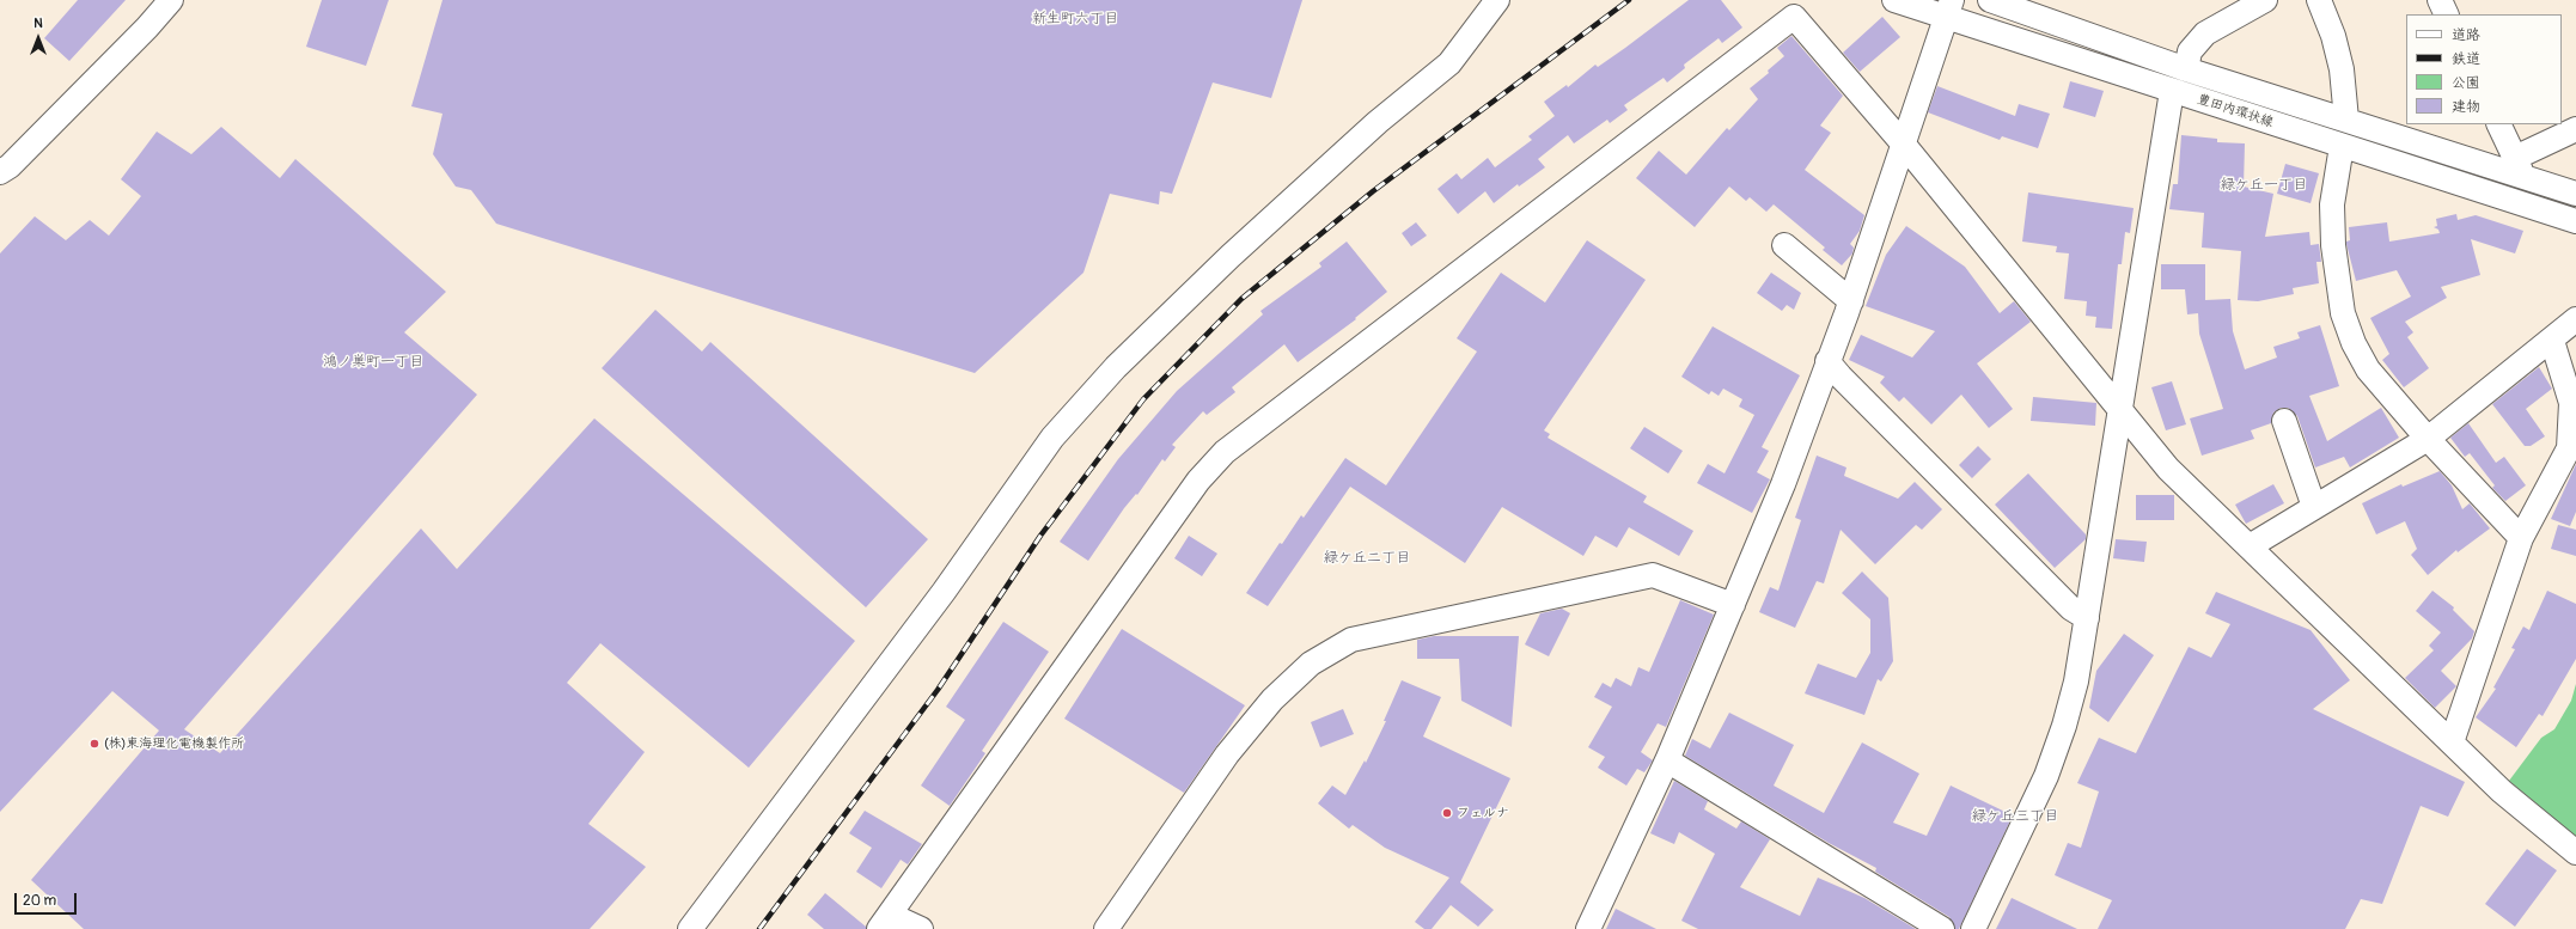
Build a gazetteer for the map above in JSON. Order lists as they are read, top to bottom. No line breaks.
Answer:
{"streets":{"street":["豊田内環状線"]},"districts":["新生町六丁目","緑ケ丘一丁目","鴻ノ巣町一丁目","緑ケ丘二丁目","緑ケ丘三丁目"],"places":["(株)東海理化電機製作所","フェルナ"],"legend":["道路","鉄道","公園","建物"],"scale_bar":"20 m","north":"top"}
